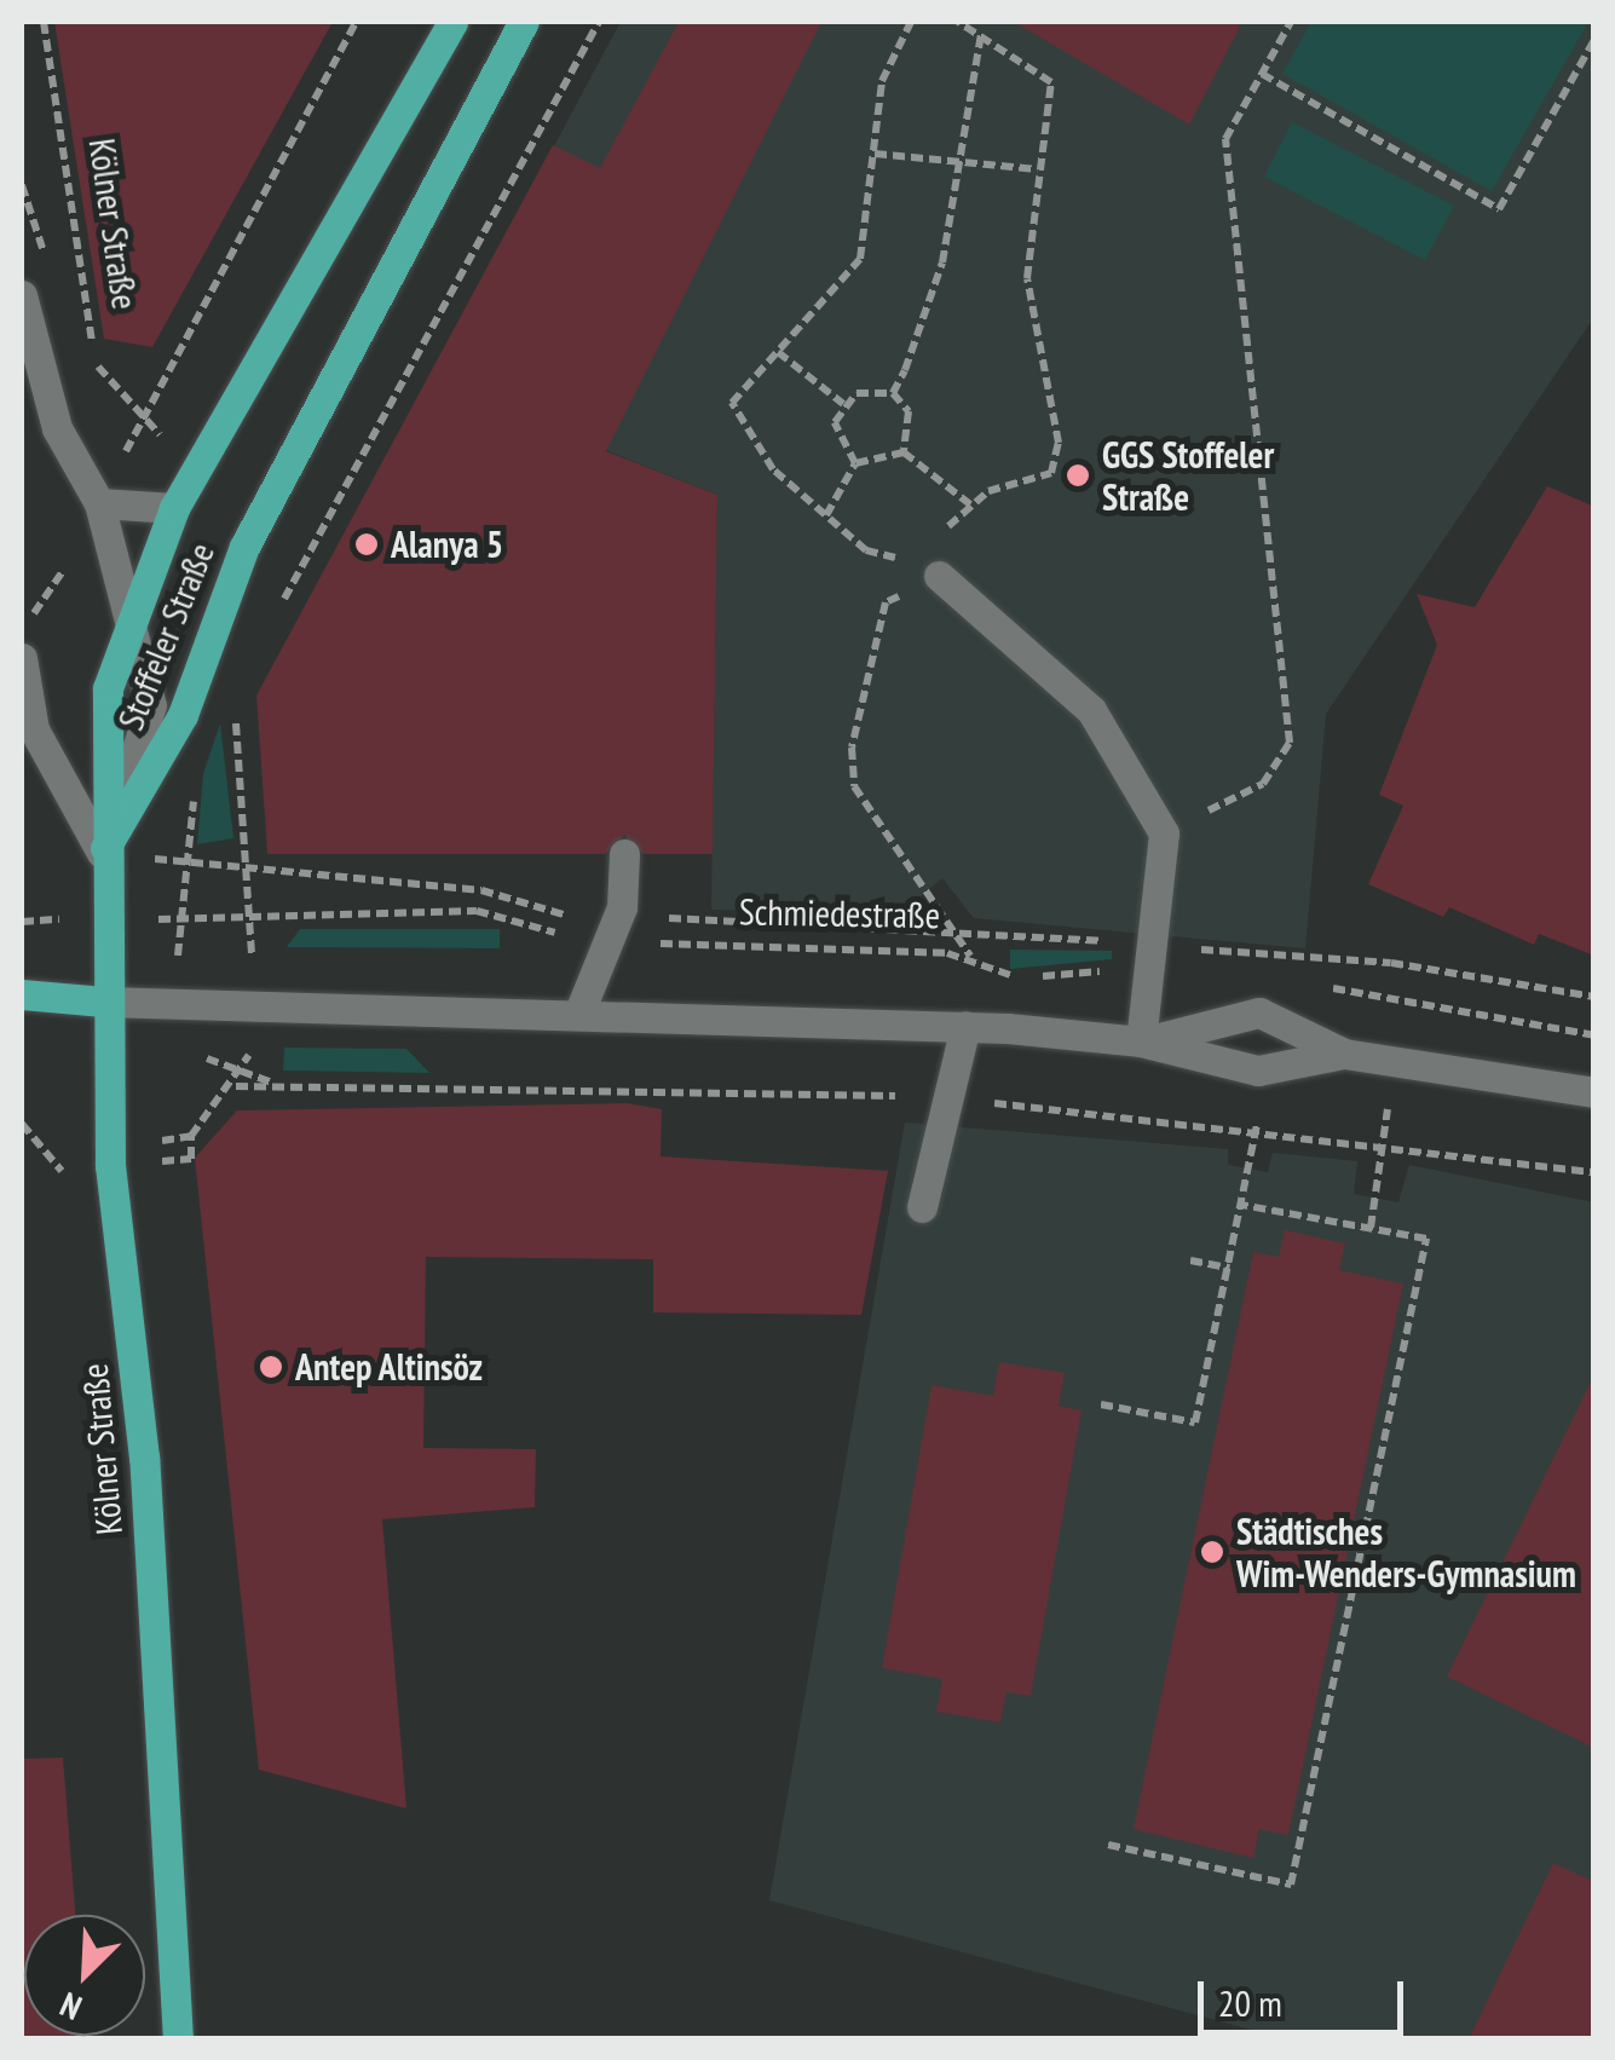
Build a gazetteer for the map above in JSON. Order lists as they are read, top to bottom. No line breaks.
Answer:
{"streets":{"main road":["Kölner Straße","Stoffeler Straße"],"path":["Schmiedestraße"]},"crossings":[["Kölner Straße","Stoffeler Straße"]],"places":["GGS Stoffeler Straße","Alanya 5","Antep Altinsöz","Städtisches Wim-Wenders-Gymnasium"],"scale_bar":"20 m","north":"bottom left"}
